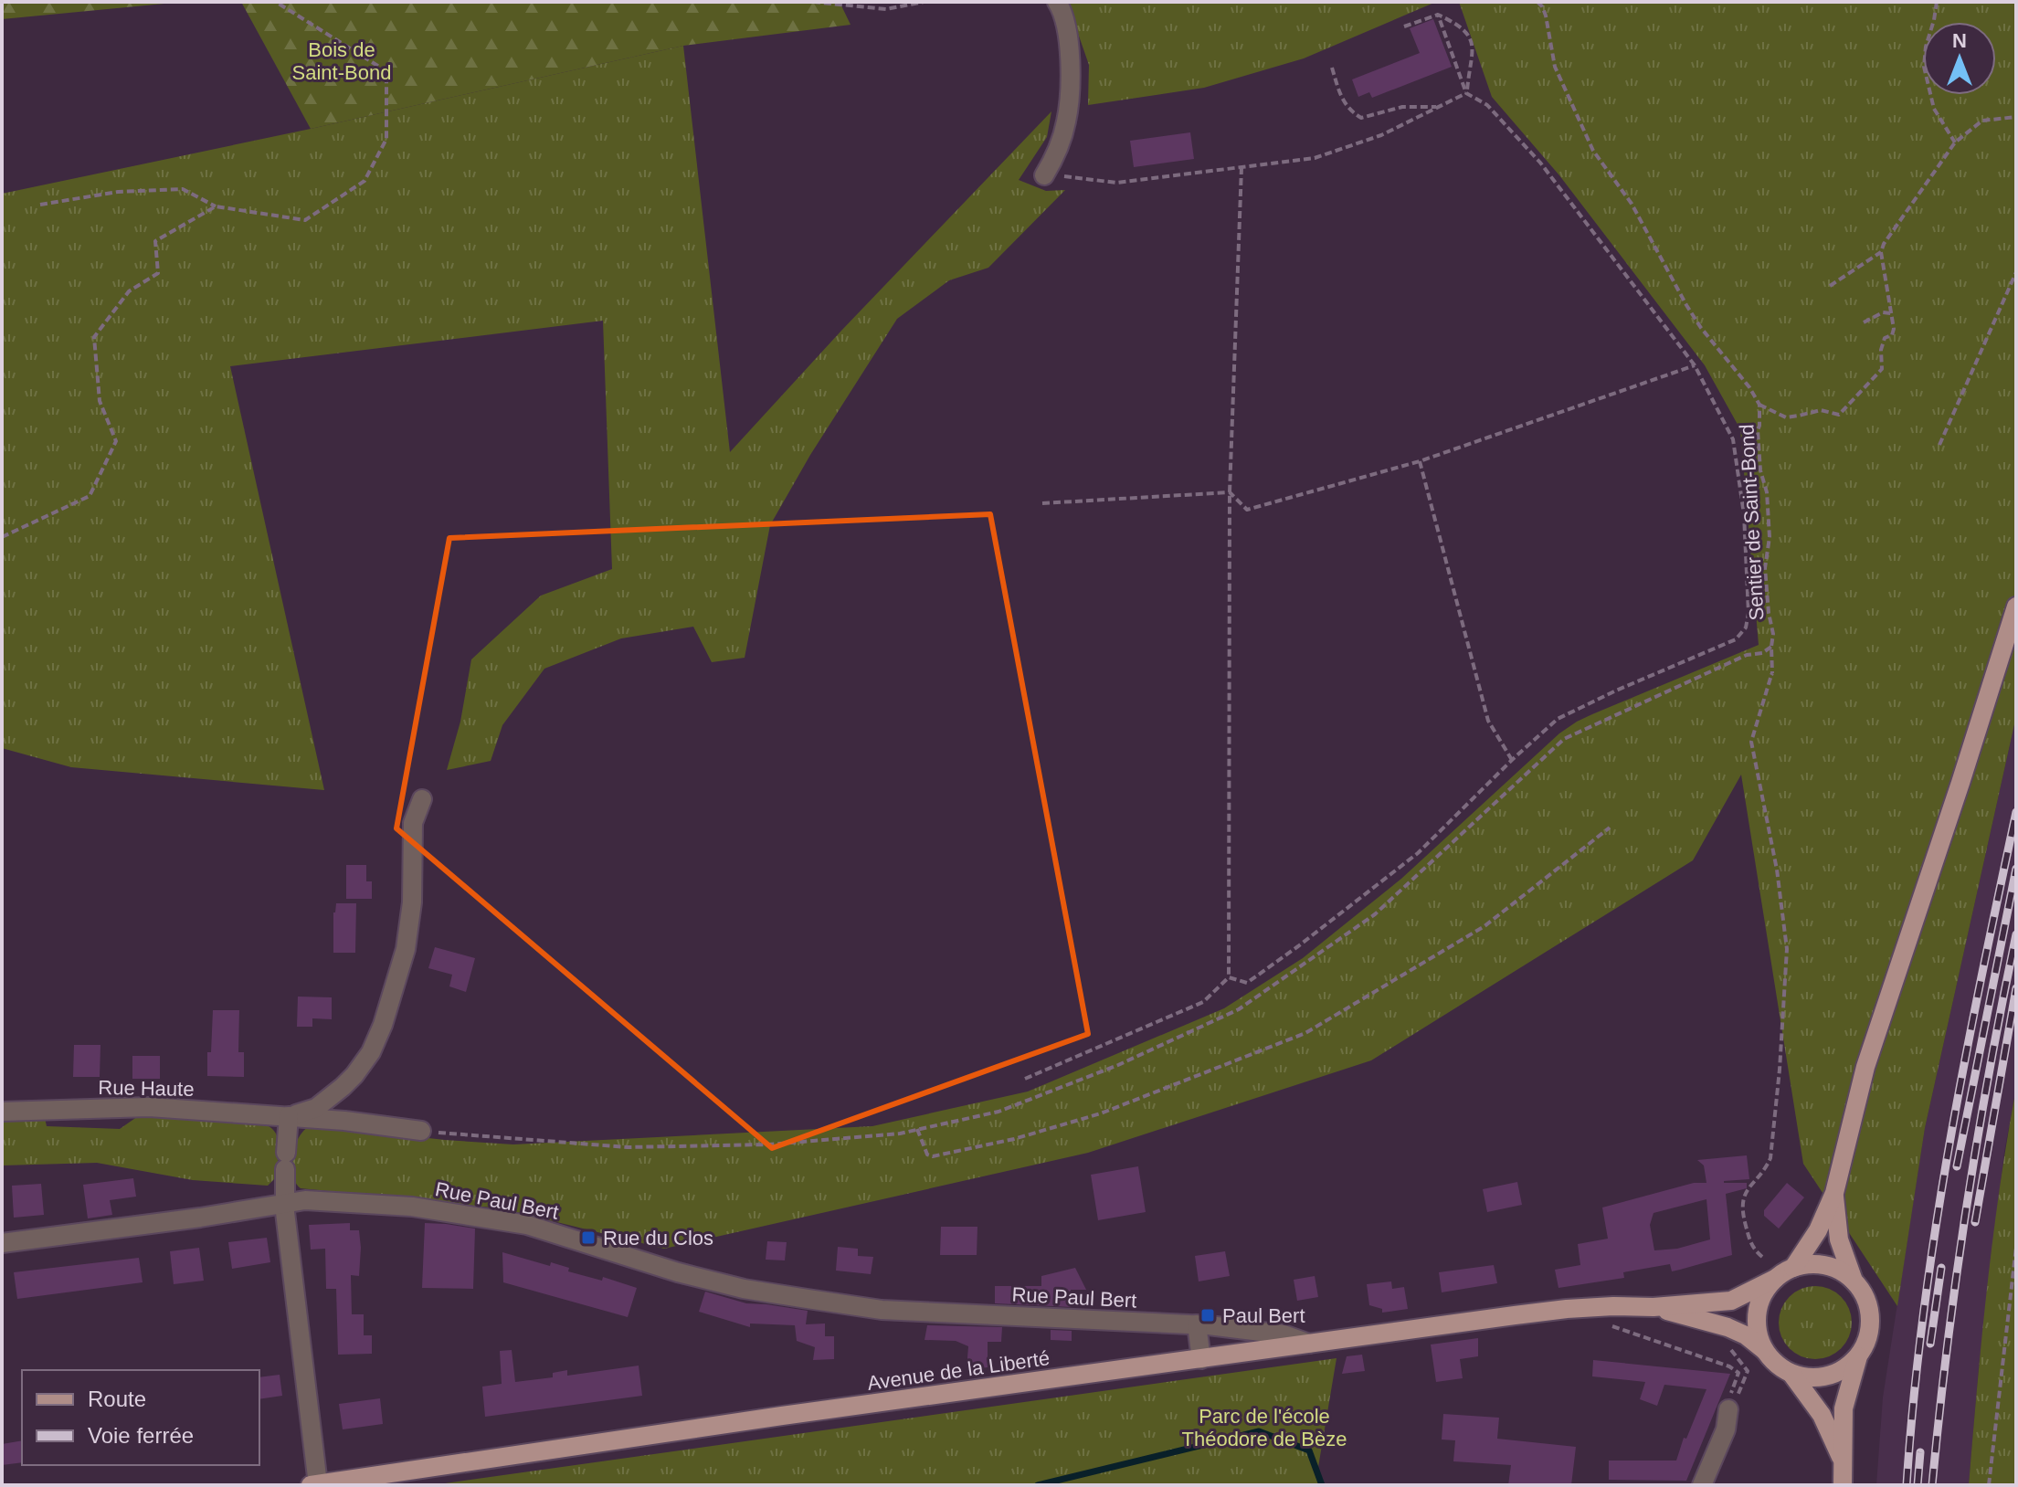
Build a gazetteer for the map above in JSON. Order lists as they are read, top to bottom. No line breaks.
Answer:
{"streets":{"main road":["Avenue de la Liberté"],"street":["Rue Haute","Rue Paul Bert"],"path":["Sentier de Saint-Bond"]},"crossings":[["Rue Paul Bert","Avenue de la Liberté"]],"parks":["Bois de Saint-Bond","Parc de l'école Théodore de Bèze"],"places":{"transit":["Rue du Clos","Paul Bert"]},"legend":["Route","Voie ferrée"],"north":"top"}
